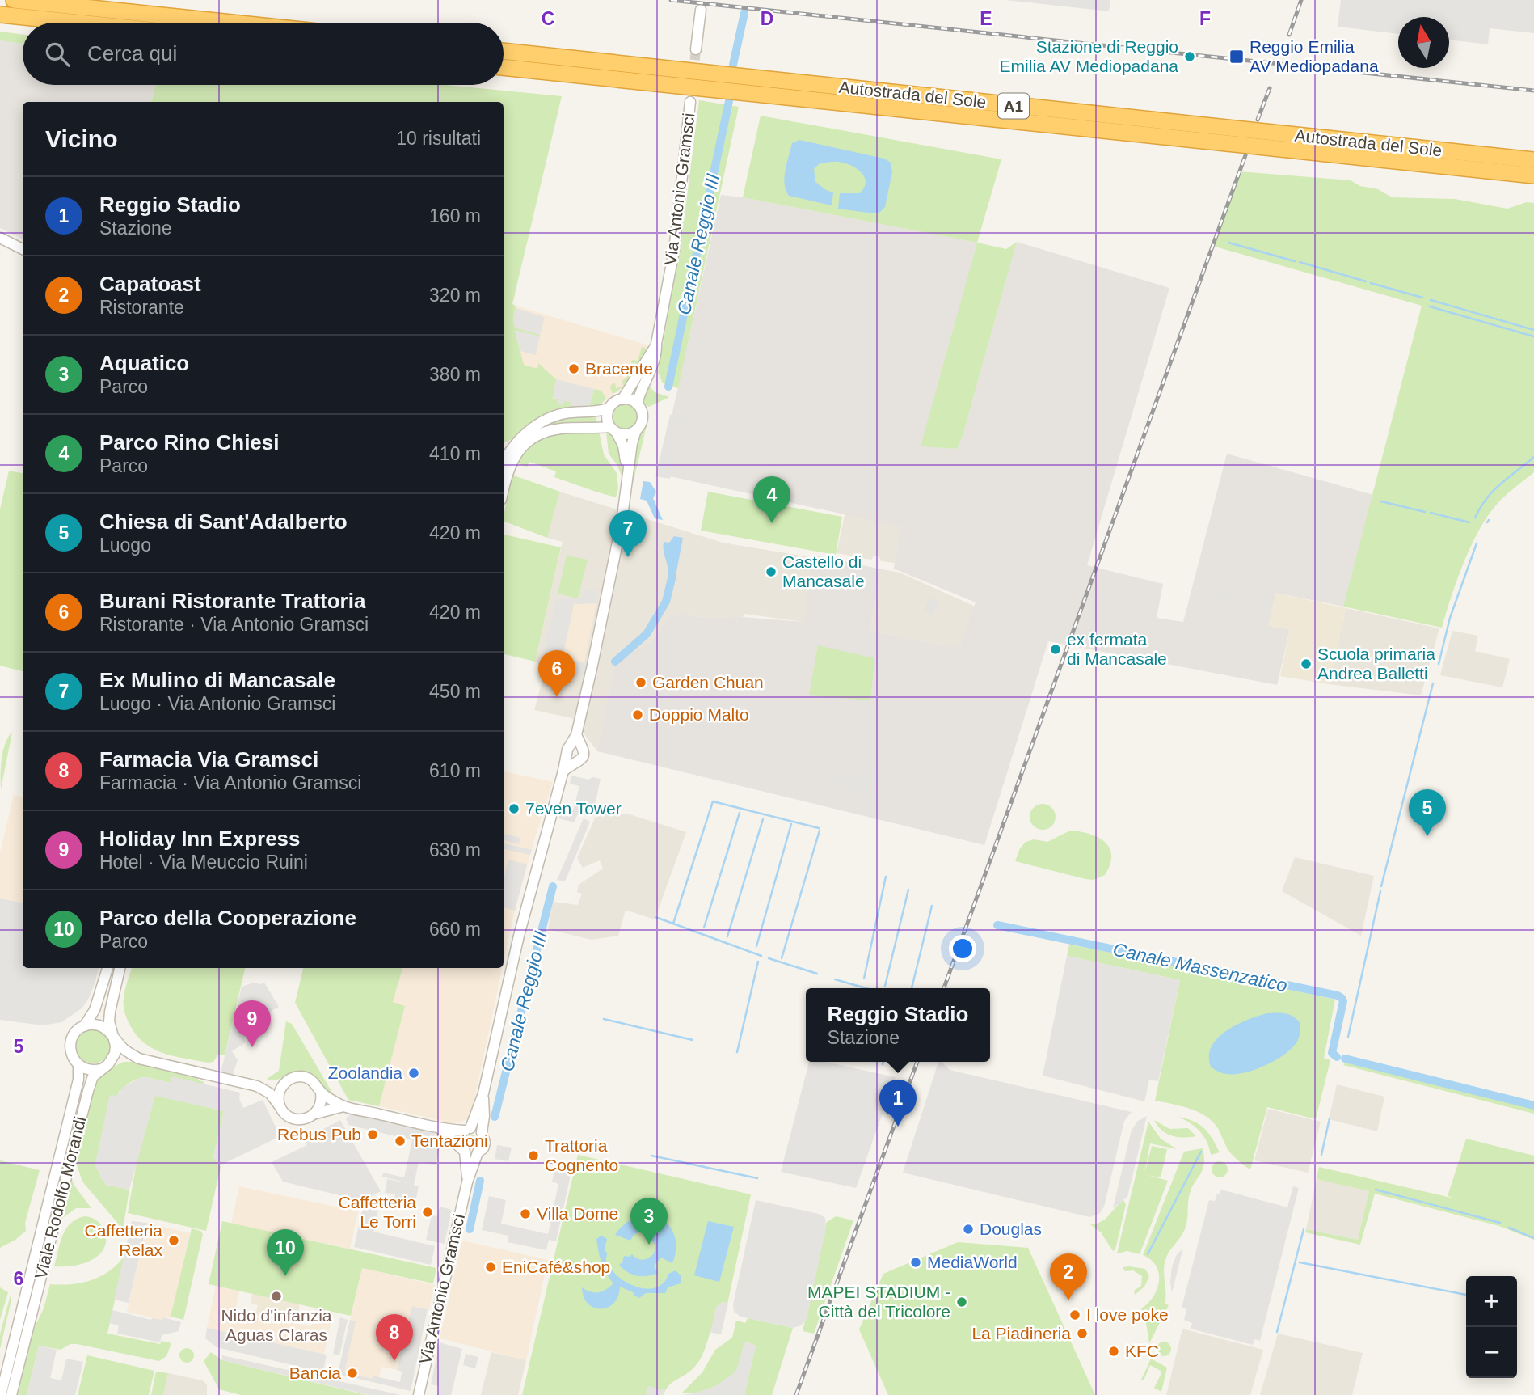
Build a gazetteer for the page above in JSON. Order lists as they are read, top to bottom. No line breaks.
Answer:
{"streets":{"highway":["Autostrada del Sole","A1"],"street":["Via Antonio Gramsci","Viale Rodolfo Morandi"]},"water":["Canale Reggio III","Canale Massenzatico"],"places":{"other":["Stazione di Reggio Emilia AV Mediopadana","Bracente","Castello di Mancasale","ex fermata di Mancasale","Scuola primaria Andrea Balletti","Garden Chuan","Doppio Malto","7even Tower","Zoolandia","Rebus Pub","Tentazioni","Trattoria Cognento","Caffetteria Le Torri","Villa Dome","Douglas","Caffetteria Relax","MediaWorld","EniCafé&shop","Nido d'infanzia Aguas Claras","MAPEI STADIUM - Città del Tricolore","I love poke","La Piadineria","KFC","Bancia"],"transit":["Reggio Emilia AV Mediopadana"]},"north":"top","page":{"search":"Cerca qui","heading":["Vicino","10 risultati"],"list":[{"mark":"1","name":"Reggio Stadio","note":"Stazione","value":"160 m"},{"mark":"2","name":"Capatoast","note":"Ristorante","value":"320 m"},{"mark":"3","name":"Aquatico","note":"Parco","value":"380 m"},{"mark":"4","name":"Parco Rino Chiesi","note":"Parco","value":"410 m"},{"mark":"5","name":"Chiesa di Sant'Adalberto","note":"Luogo","value":"420 m"},{"mark":"6","name":"Burani Ristorante Trattoria","note":"Ristorante · Via Antonio Gramsci","value":"420 m"},{"mark":"7","name":"Ex Mulino di Mancasale","note":"Luogo · Via Antonio Gramsci","value":"450 m"},{"mark":"8","name":"Farmacia Via Gramsci","note":"Farmacia · Via Antonio Gramsci","value":"610 m"},{"mark":"9","name":"Holiday Inn Express","note":"Hotel · Via Meuccio Ruini","value":"630 m"},{"mark":"10","name":"Parco della Cooperazione","note":"Parco","value":"660 m"}],"pins":["4","7","6","5","9","1","3","10","2","8"],"popup":["Reggio Stadio","Stazione"],"map_buttons":["+","−"]},"grid":{"columns":["C","D","E","F"],"rows":["5","6"]}}
